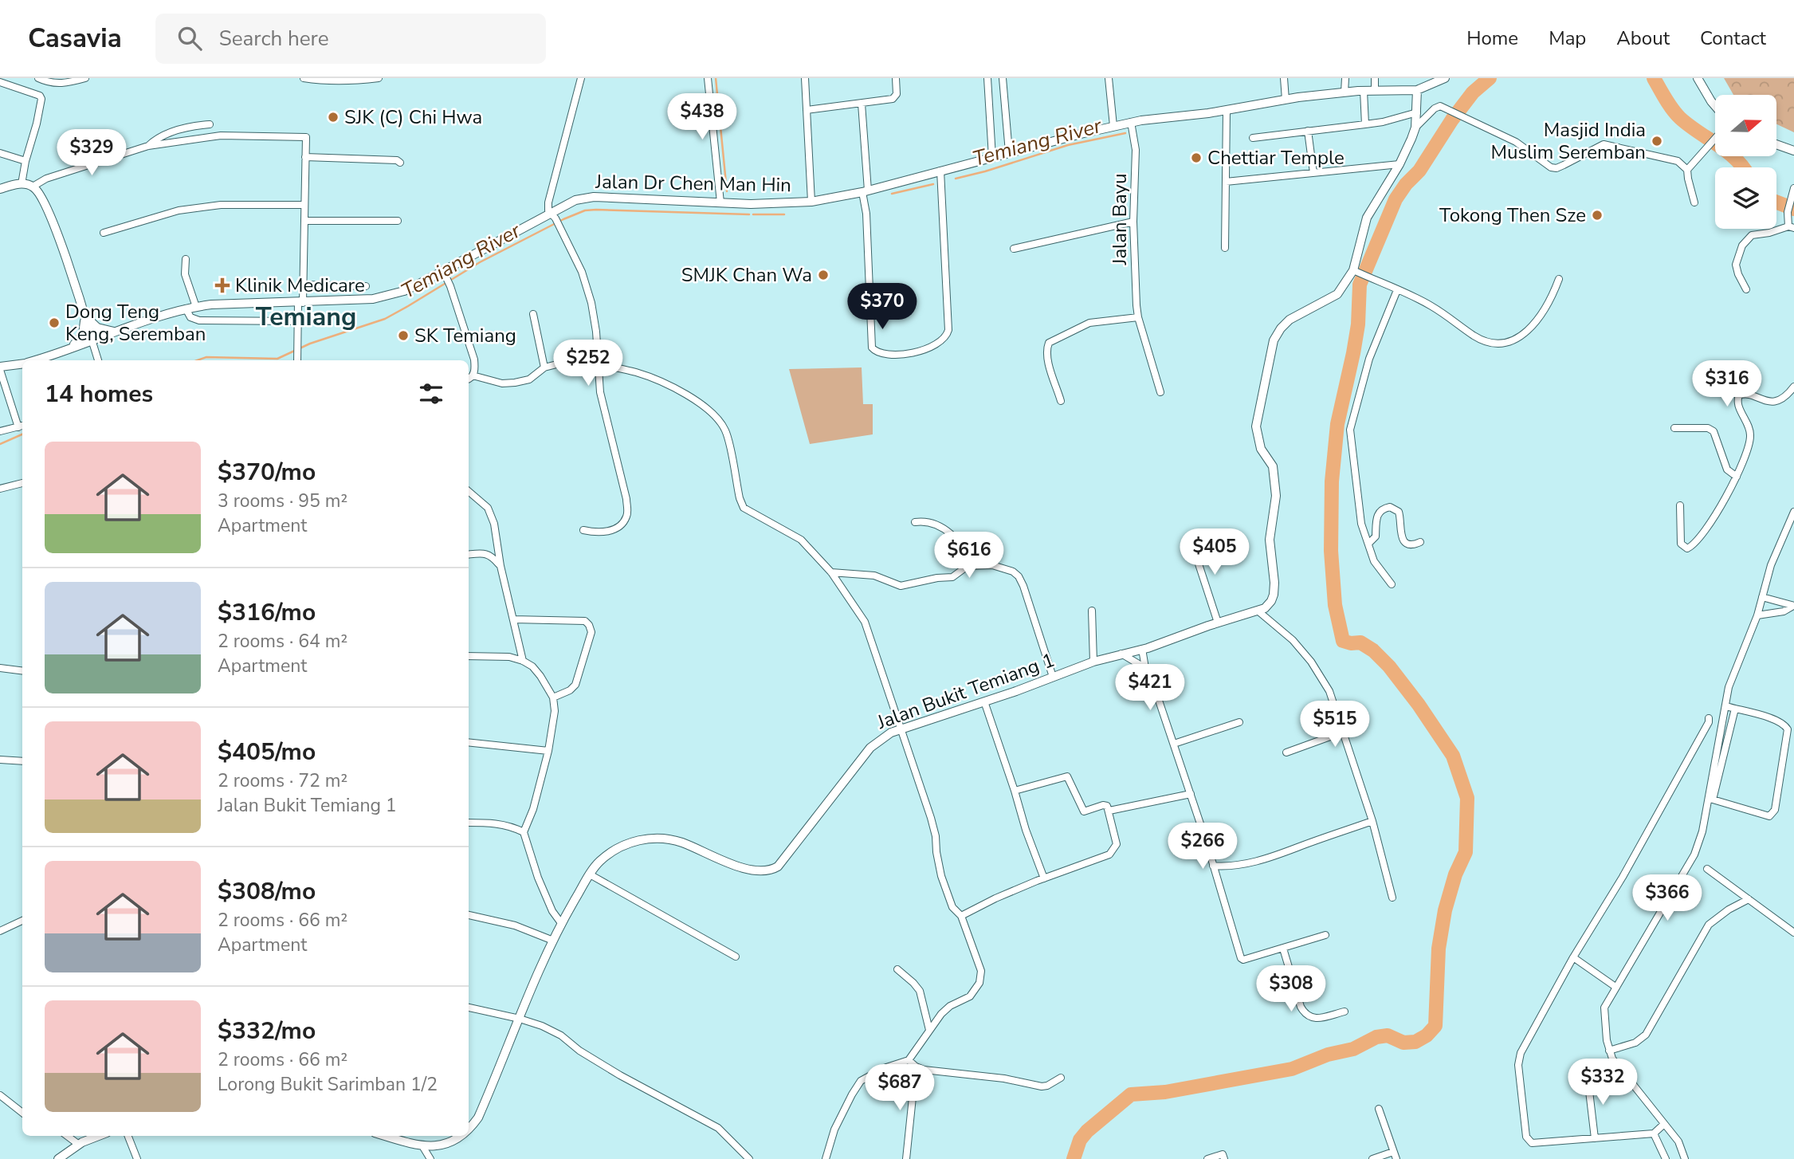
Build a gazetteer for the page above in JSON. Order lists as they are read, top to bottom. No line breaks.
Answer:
{"streets":{"street":["Jalan Dr Chen Man Hin","Jalan Bayu","Jalan Bukit Temiang 1"]},"crossings":[["Jalan Dr Chen Man Hin","Jalan Bayu"]],"districts":["Temiang"],"water":["Temiang River"],"places":{"other":["SJK (C) Chi Hwa","Masjid India Muslim Seremban","Chettiar Temple","Tokong Then Sze","SMJK Chan Wa","Dong Teng Keng, Seremban","SK Temiang"],"health":["Klinik Medicare"]},"north":"right","page":{"header":"Casavia","search":"Search here","nav":["Home","Map","About","Contact"],"price":["$438","$329","$370","$252","$316","$405","$616","$421","$515","$266","$366","$308","$332","$687"],"heading":"14 homes","list":[{"name":"$370/mo","note":"3 rooms · 95 m² · Apartment"},{"name":"$316/mo","note":"2 rooms · 64 m² · Apartment"},{"name":"$405/mo","note":"2 rooms · 72 m² · Jalan Bukit Temiang 1"},{"name":"$308/mo","note":"2 rooms · 66 m² · Apartment"},{"name":"$332/mo","note":"2 rooms · 66 m² · Lorong Bukit Sarimban 1/2"}]}}
